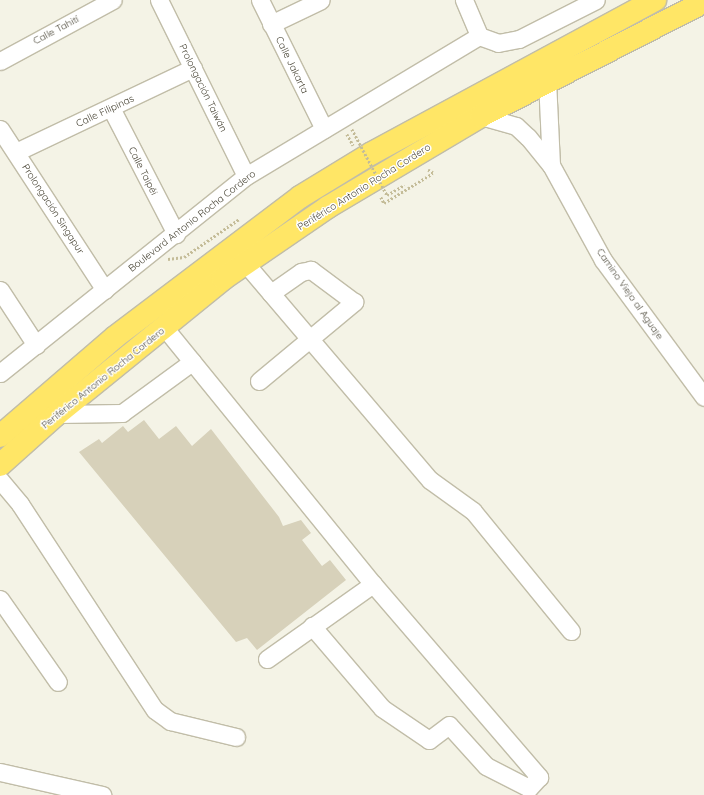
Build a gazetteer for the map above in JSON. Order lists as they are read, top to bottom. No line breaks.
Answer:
{"streets":{"highway":["Periférico Antonio Rocha Cordero"],"street":["Calle Tahití","Calle Jakarta","Prolongación Taiwán","Calle Filipinas","Calle Taipéi","Prolongación Singapur","Boulevard Antonio Rocha Cordero","Camino Viejo al Aguaje"]},"crossings":[["Calle Jakarta","Boulevard Antonio Rocha Cordero"],["Prolongación Taiwán","Calle Filipinas"],["Prolongación Taiwán","Boulevard Antonio Rocha Cordero"],["Calle Filipinas","Calle Taipéi"],["Calle Filipinas","Prolongación Singapur"],["Calle Taipéi","Boulevard Antonio Rocha Cordero"],["Periférico Antonio Rocha Cordero","Camino Viejo al Aguaje"],["Prolongación Singapur","Boulevard Antonio Rocha Cordero"]]}
